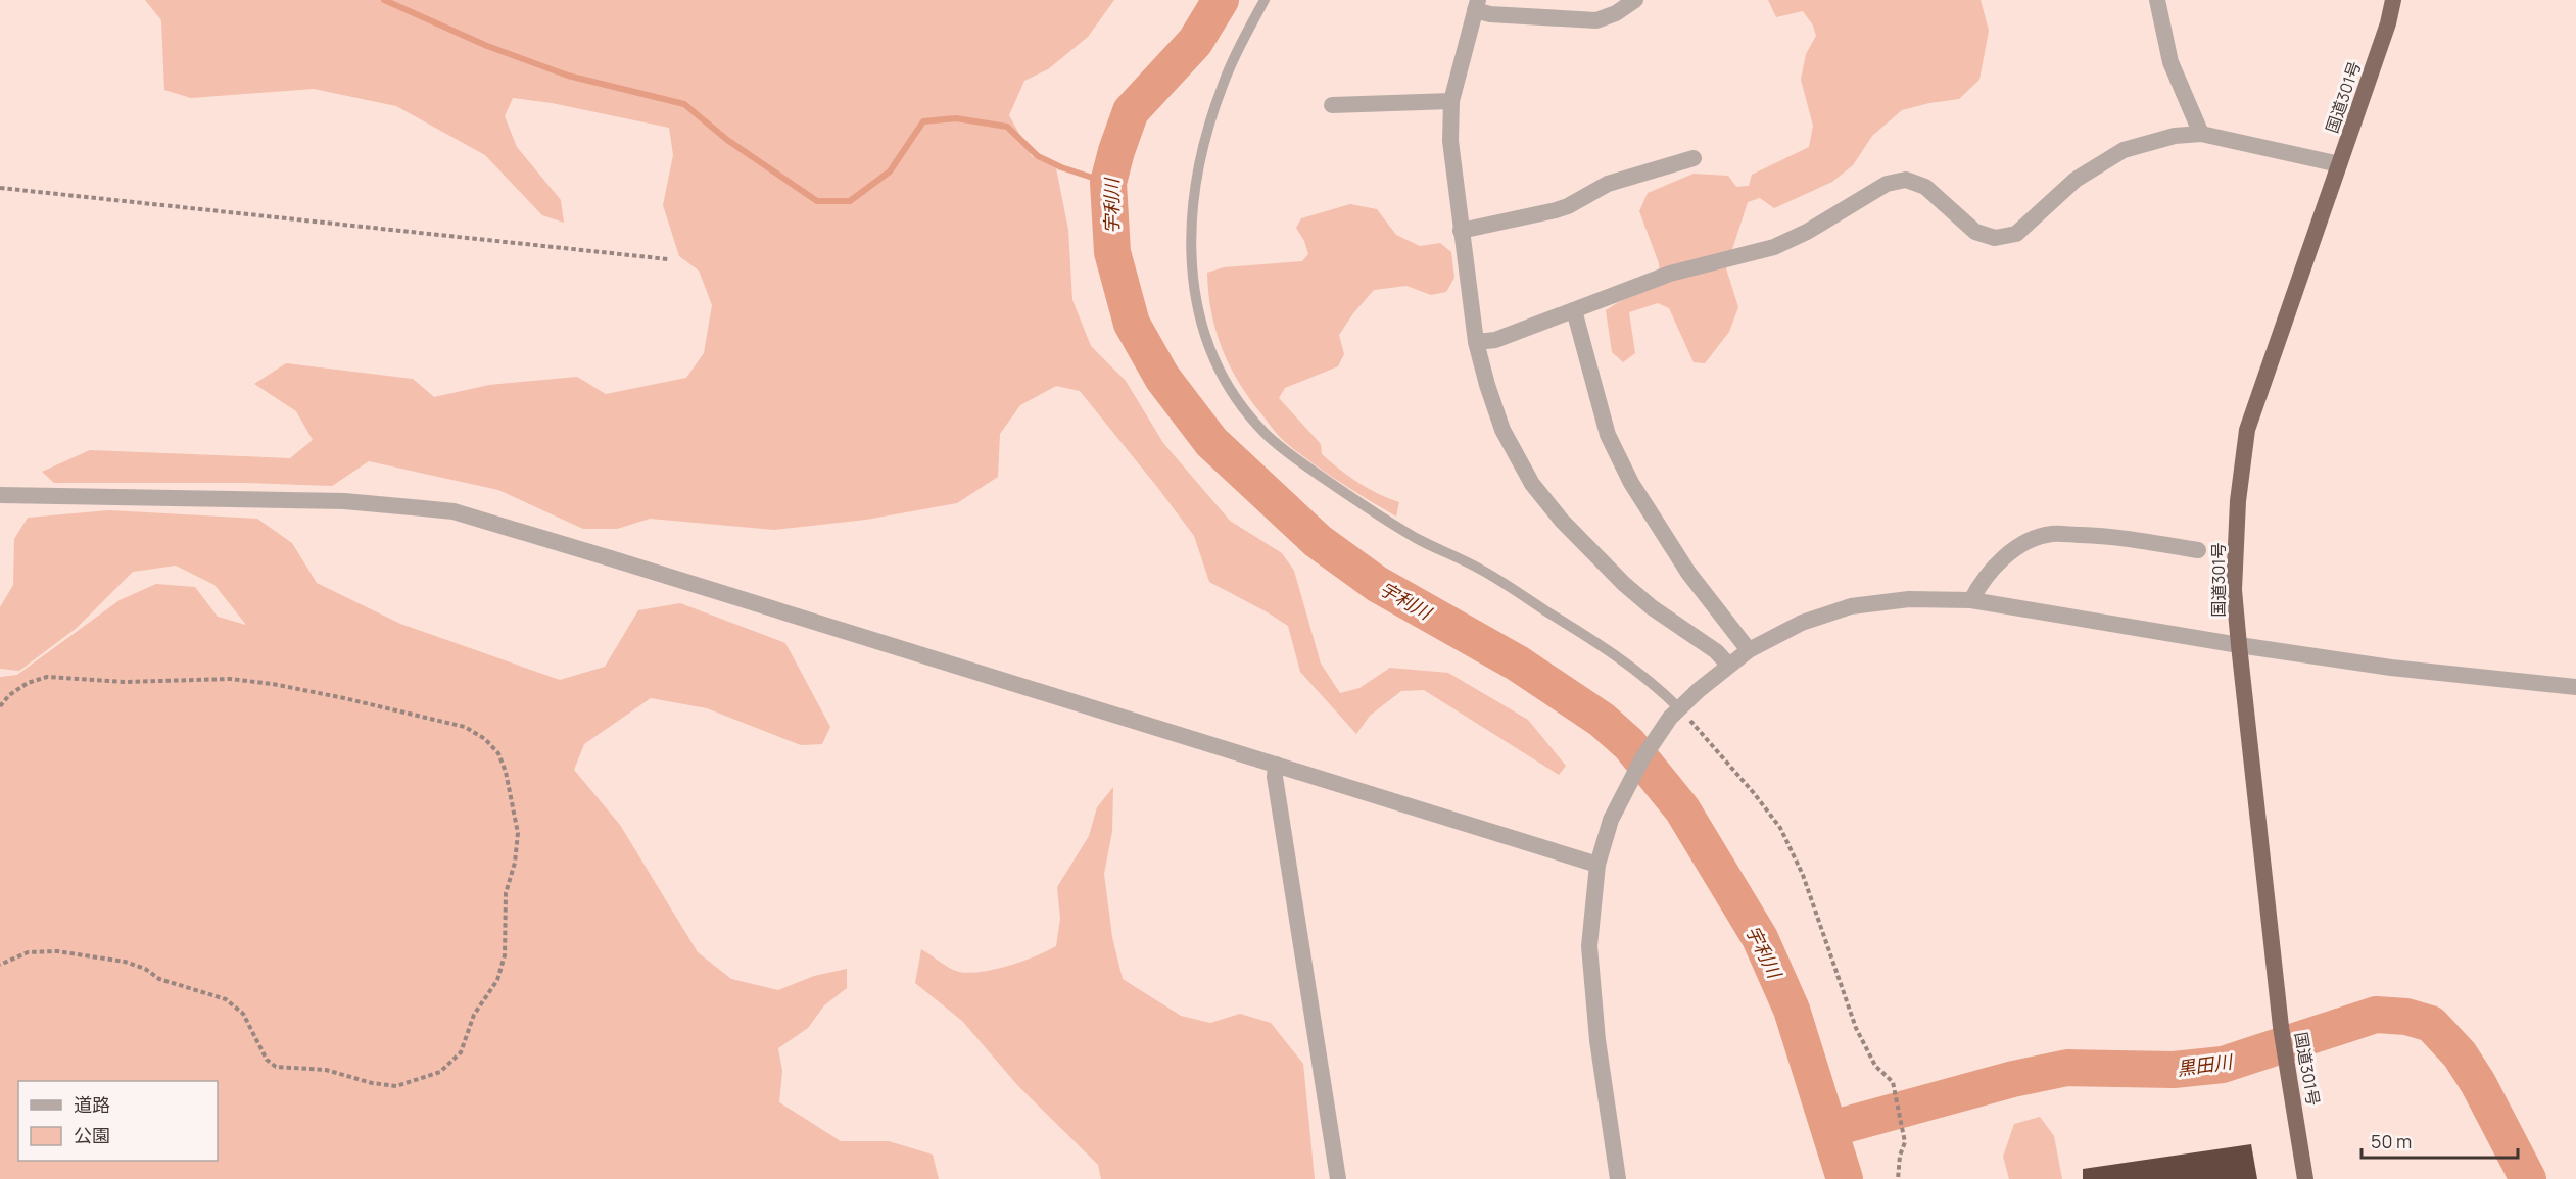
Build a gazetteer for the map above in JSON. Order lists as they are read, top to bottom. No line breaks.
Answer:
{"streets":{"highway":["国道301号"]},"water":["宇利川","黒田川"],"legend":["道路","公園"],"scale_bar":"50 m"}
